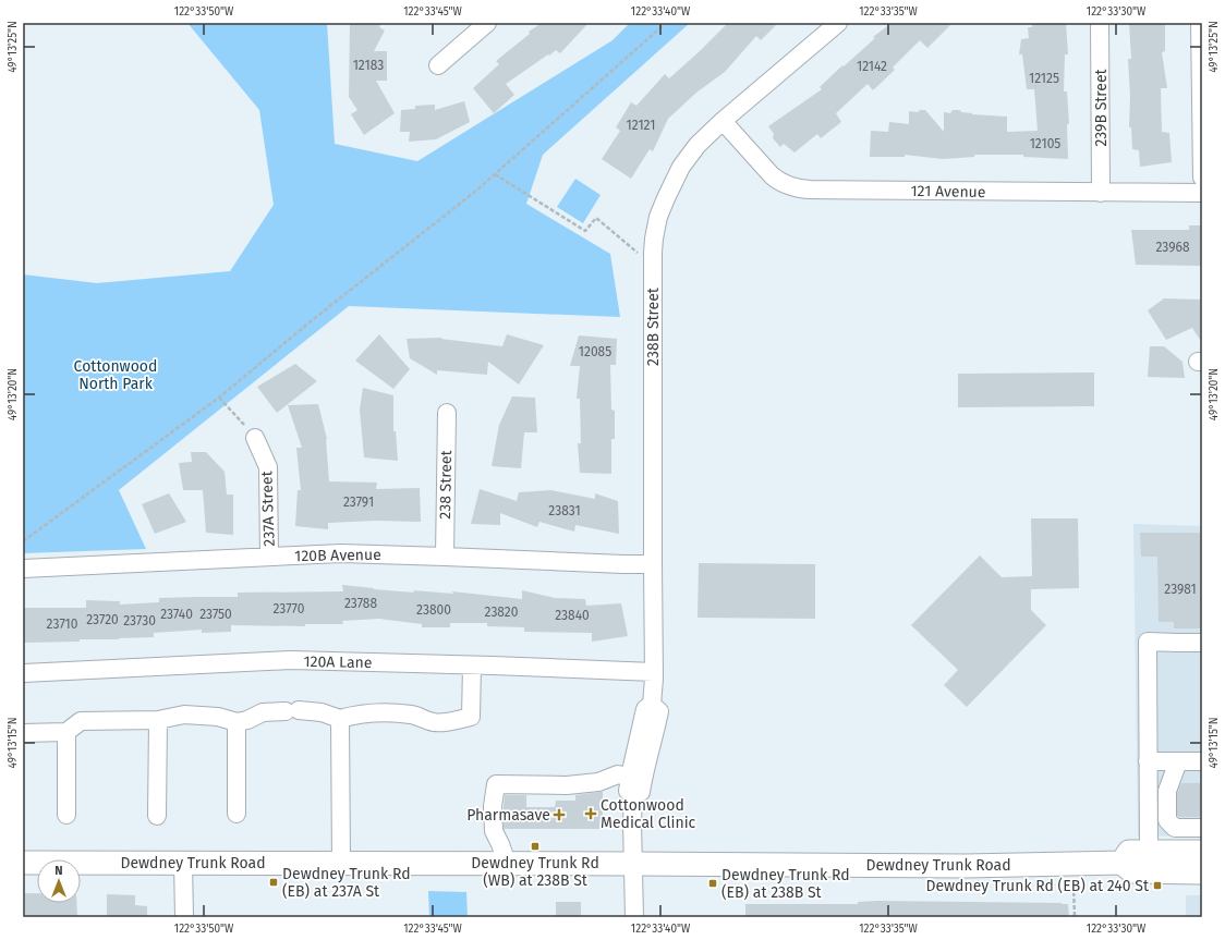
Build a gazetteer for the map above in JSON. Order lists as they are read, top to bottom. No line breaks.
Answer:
{"streets":{"main road":["Dewdney Trunk Road"],"street":["239B Street","121 Avenue","238B Street","238 Street","237A Street","120B Avenue","120A Lane"]},"crossings":[["239B Street","121 Avenue"],["121 Avenue","238B Street"],["238B Street","120B Avenue"],["238B Street","120A Lane"],["238B Street","Dewdney Trunk Road"],["238 Street","120B Avenue"],["237A Street","120B Avenue"]],"parks":["Cottonwood North Park"],"places":{"health":["Cottonwood Medical Clinic","Pharmasave"],"transit":["Dewdney Trunk Rd (WB) at 238B St","Dewdney Trunk Rd (EB) at 237A St","Dewdney Trunk Rd (EB) at 238B St","Dewdney Trunk Rd (EB) at 240 St"]},"house_numbers":["12183","12142","12125","12121","12105","23968","12085","23791","23831","23981","23788","23770","23800","23820","23740","23750","23840","23720","23730","23710"],"north":"top","coordinates":["122°33'50\"W","122°33'45\"W","122°33'40\"W","122°33'35\"W","122°33'30\"W","49°13'25\"N","49°13'20\"N","49°13'15\"N"]}
